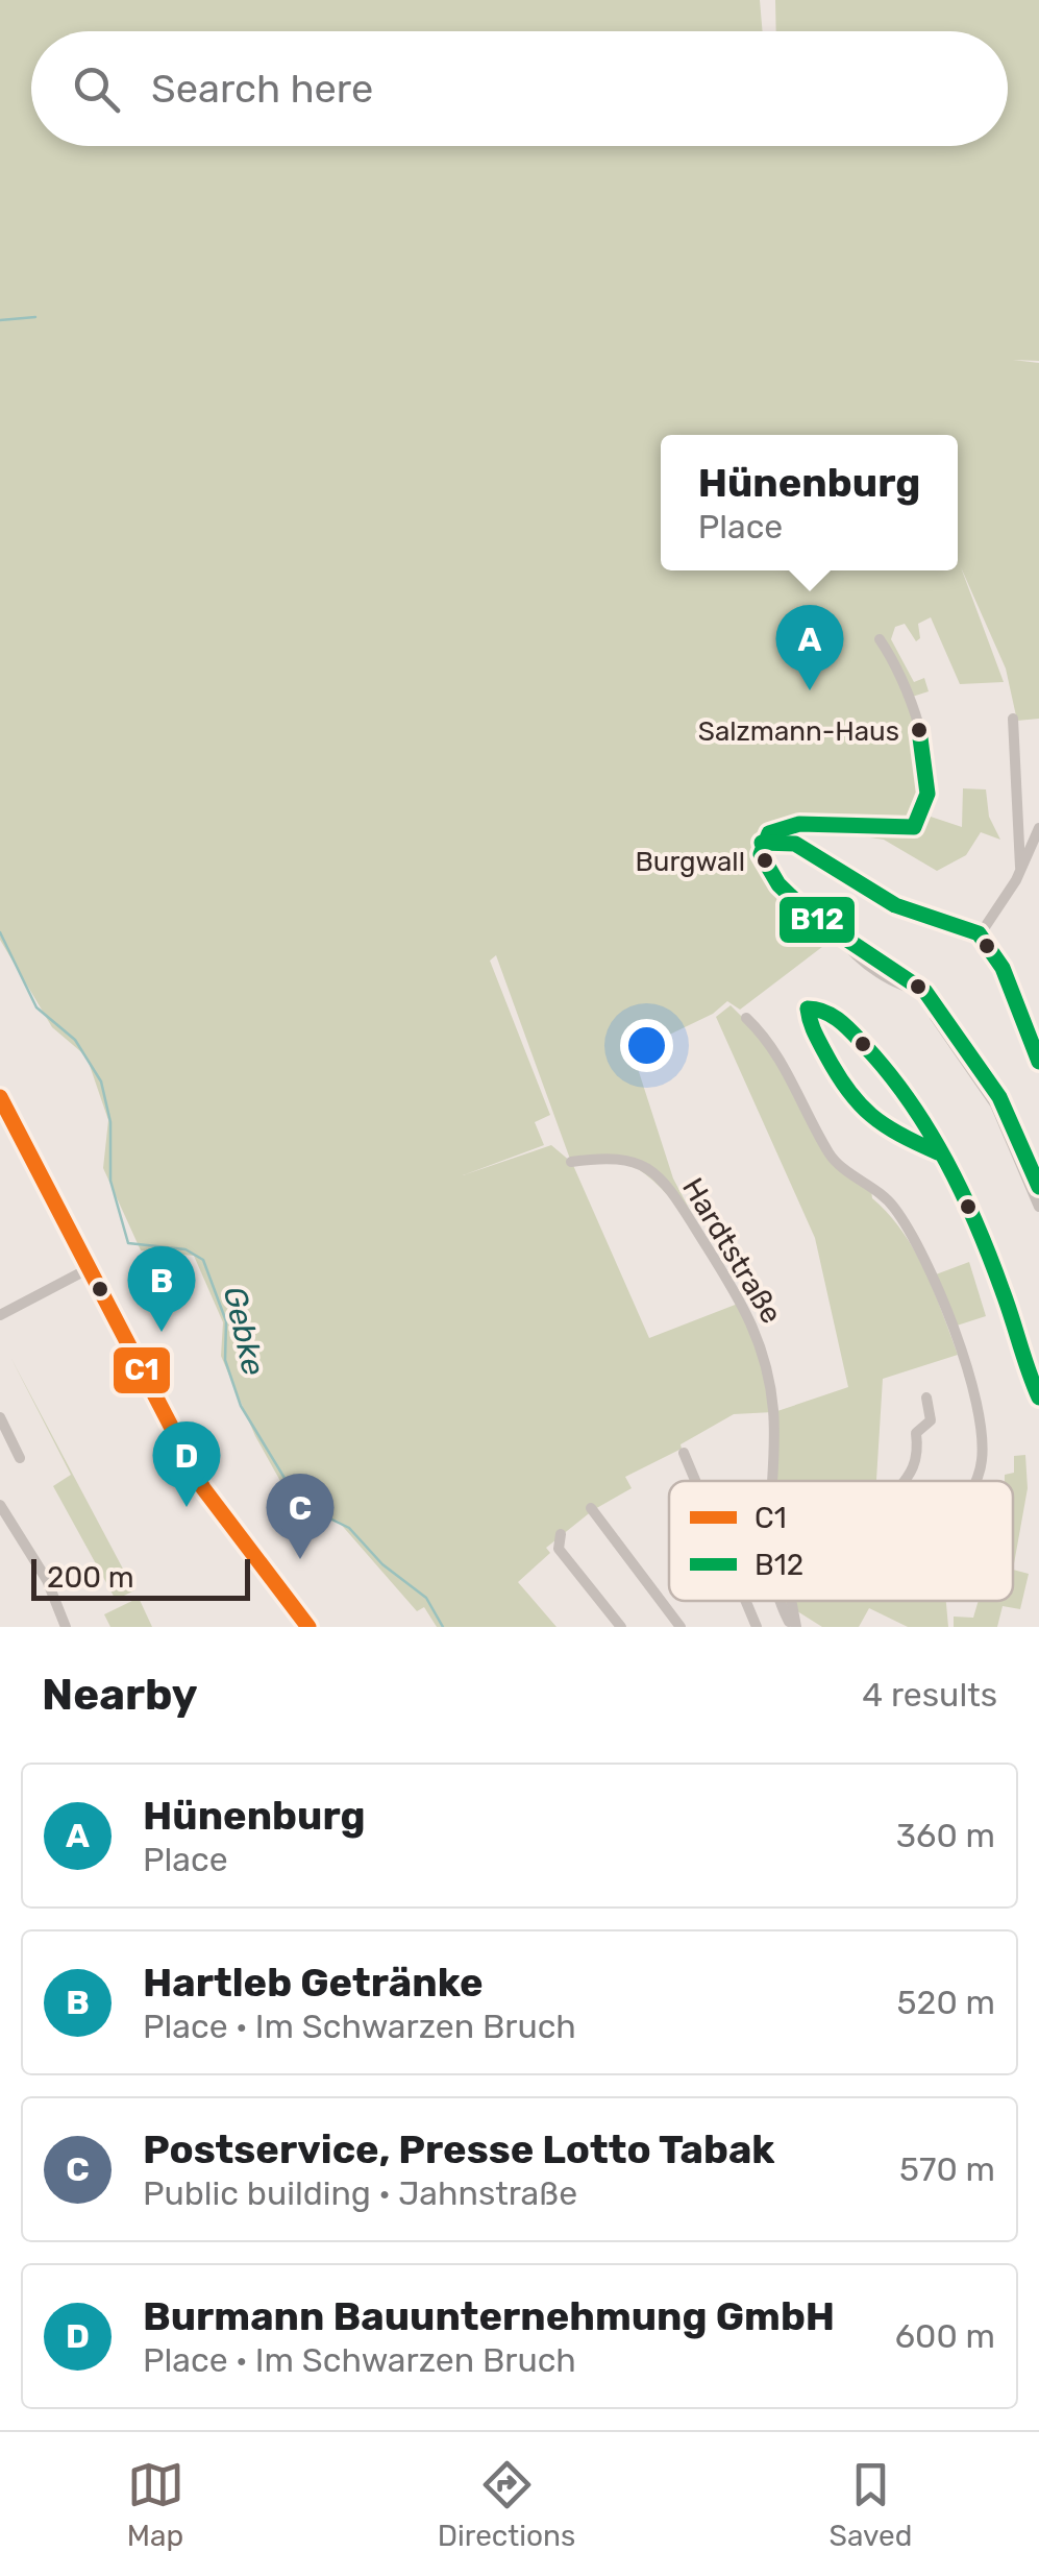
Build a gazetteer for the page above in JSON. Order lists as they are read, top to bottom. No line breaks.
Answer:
{"streets":{"street":["Hardtstraße"]},"water":["Gebke"],"places":["Salzmann-Haus","Burgwall"],"lines":["transit line B12","transit line C1"],"legend":["C1","B12"],"scale_bar":"200 m","page":{"search":"Search here","popup":["Hünenburg","Place"],"pins":["A","B","D","C"],"scale":"200 m","heading":["Nearby","4 results"],"list":[{"mark":"A","name":"Hünenburg","note":"Place","value":"360 m"},{"mark":"B","name":"Hartleb Getränke","note":"Place · Im Schwarzen Bruch","value":"520 m"},{"mark":"C","name":"Postservice, Presse Lotto Tabak","note":"Public building · Jahnstraße","value":"570 m"},{"mark":"D","name":"Burmann Bauunternehmung GmbH","note":"Place · Im Schwarzen Bruch","value":"600 m"}],"nav":["Map","Directions","Saved"]}}
